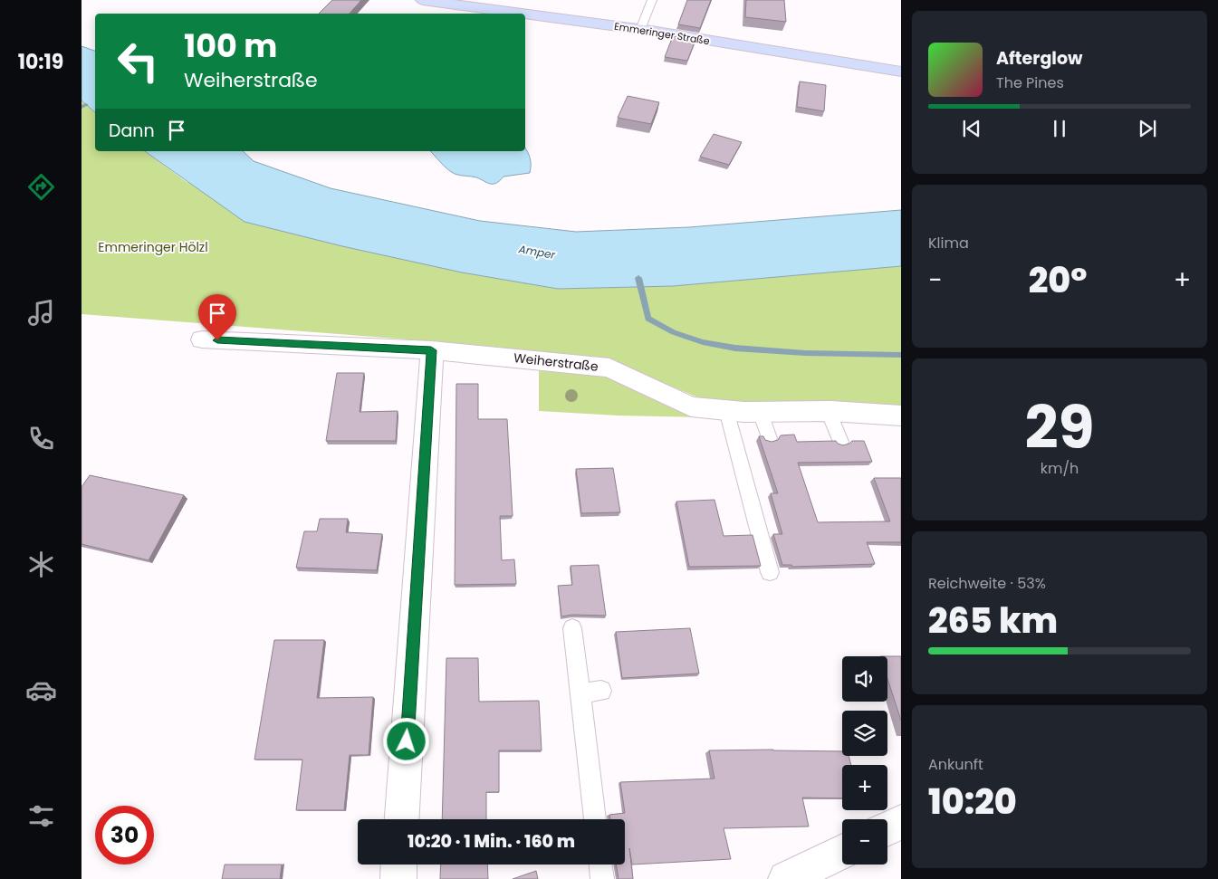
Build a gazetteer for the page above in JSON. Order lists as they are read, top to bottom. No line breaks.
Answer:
{"streets":{"street":["Emmeringer Straße","Weiherstraße"]},"water":["Amper"],"parks":["Emmeringer Hölzl"],"page":{"tabs":"10:19","turn":["100 m","Weiherstraße"],"song":["Afterglow","The Pines"],"then":"Dann","tile":["Klima",["29","km/h"],["Reichweite · 53%","265 km"],["Ankunft","10:20"]],"heat":["−","20°","+"],"map_buttons":["+","−"],"limit":"30","trip":"10:20 · 1 Min. · 160 m"}}
